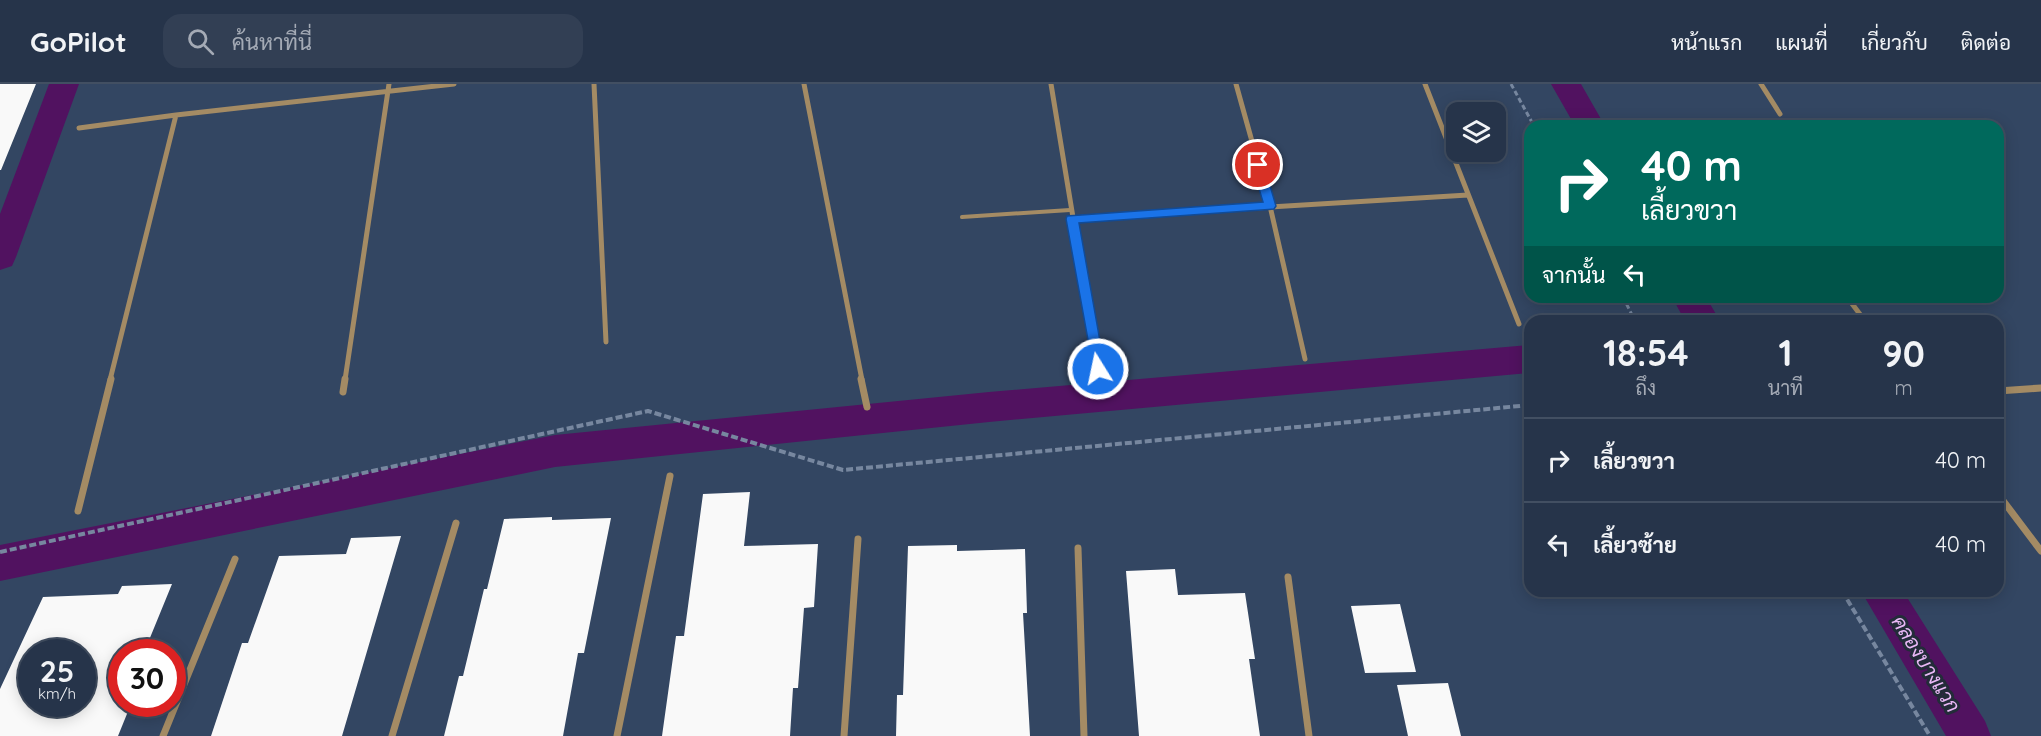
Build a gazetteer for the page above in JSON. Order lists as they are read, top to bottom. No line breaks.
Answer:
{"water":["คลองบางแวก"],"page":{"header":"GoPilot","search":"ค้นหาที่นี่","nav":["หน้าแรก","แผนที่","เกี่ยวกับ","ติดต่อ"],"turn":["40 m","เลี้ยวขวา"],"then":"จากนั้น","eta":["18:54","ถึง","1","นาที","90","m"],"list":[{"name":"เลี้ยวขวา","value":"40 m"},{"name":"เลี้ยวซ้าย","value":"40 m"}],"speed":"25 km/h","limit":"30"}}
